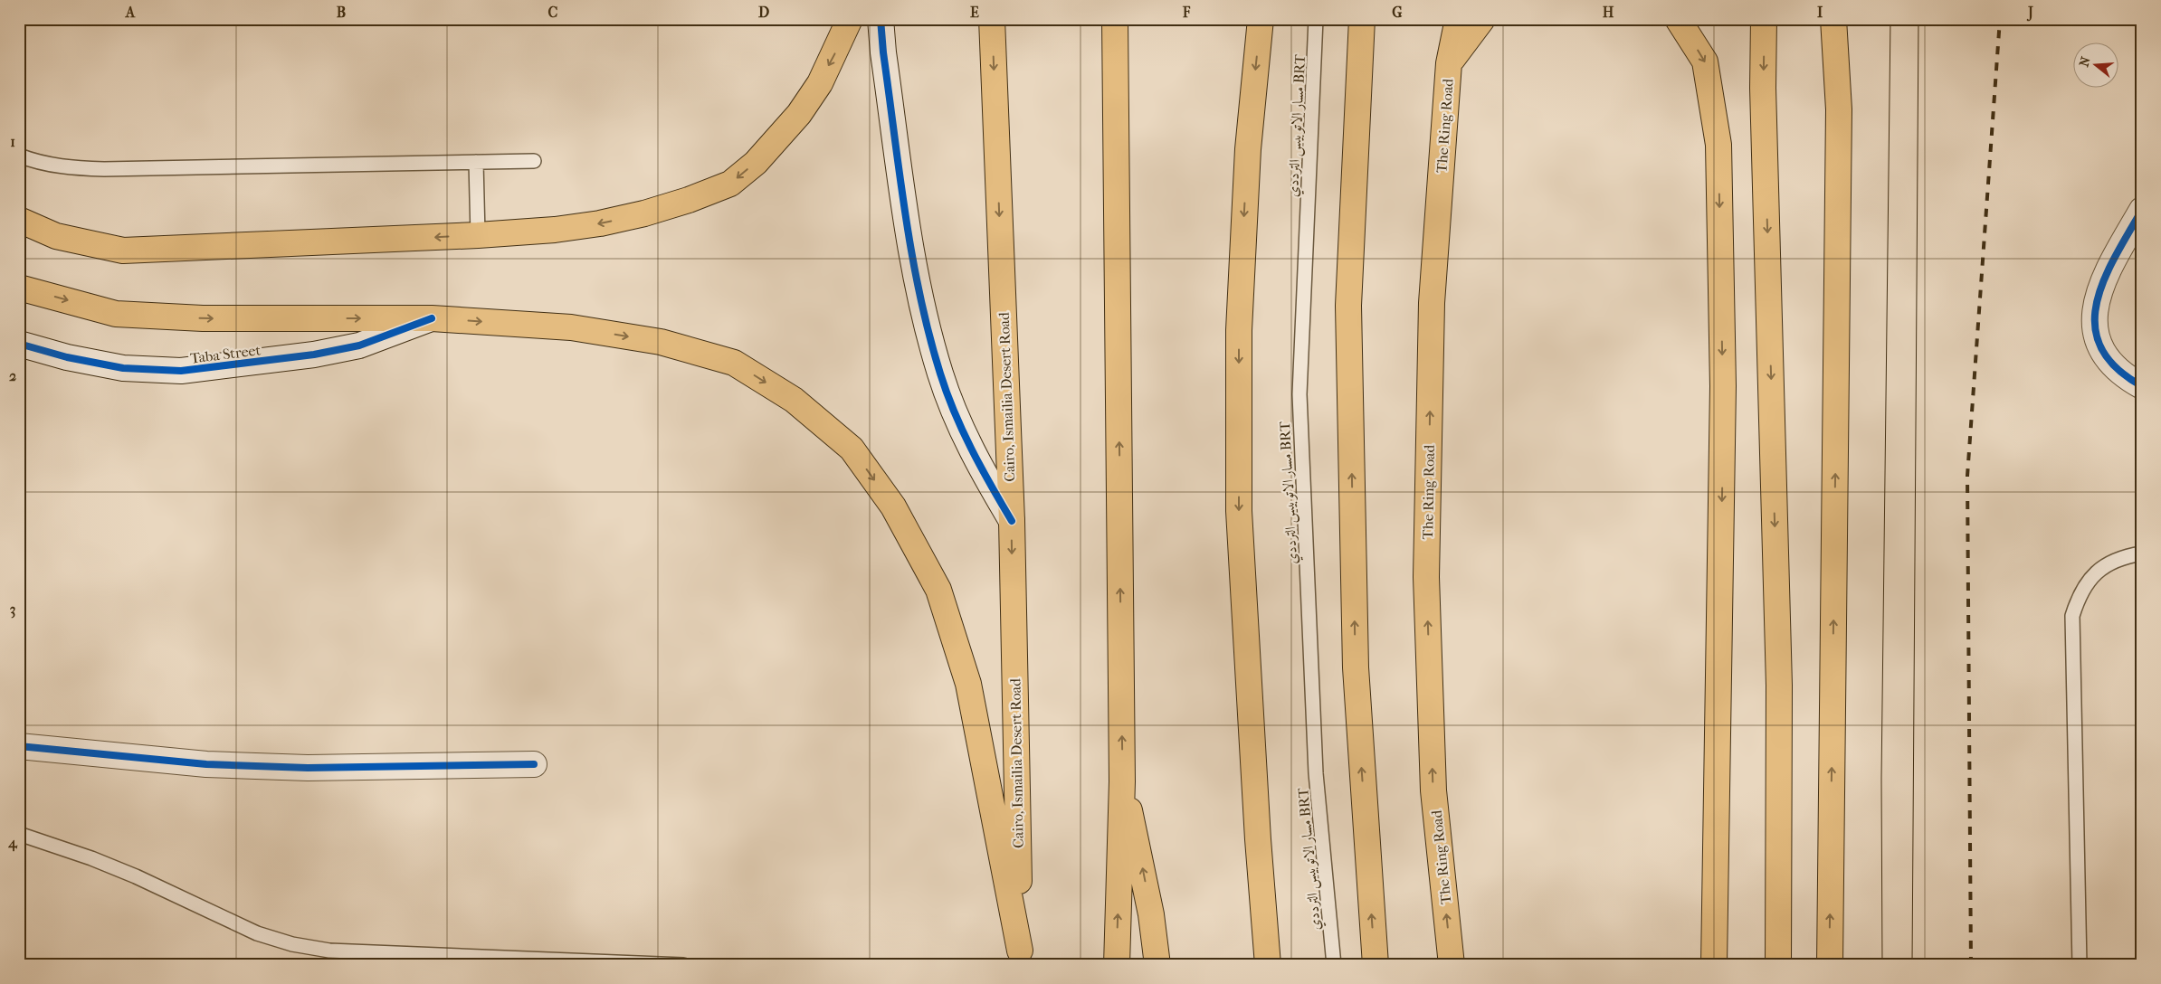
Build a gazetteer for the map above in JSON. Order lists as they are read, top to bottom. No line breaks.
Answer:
{"streets":{"highway":["The Ring Road","Cairo, Ismailia Desert Road"],"street":["Taba Street"],"lane":["مسار الاتوبيس الترددي BRT"]},"north":"left","grid":{"columns":["A","B","C","D","E","F","G","H","I","J"],"rows":["1","2","3","4"]}}
